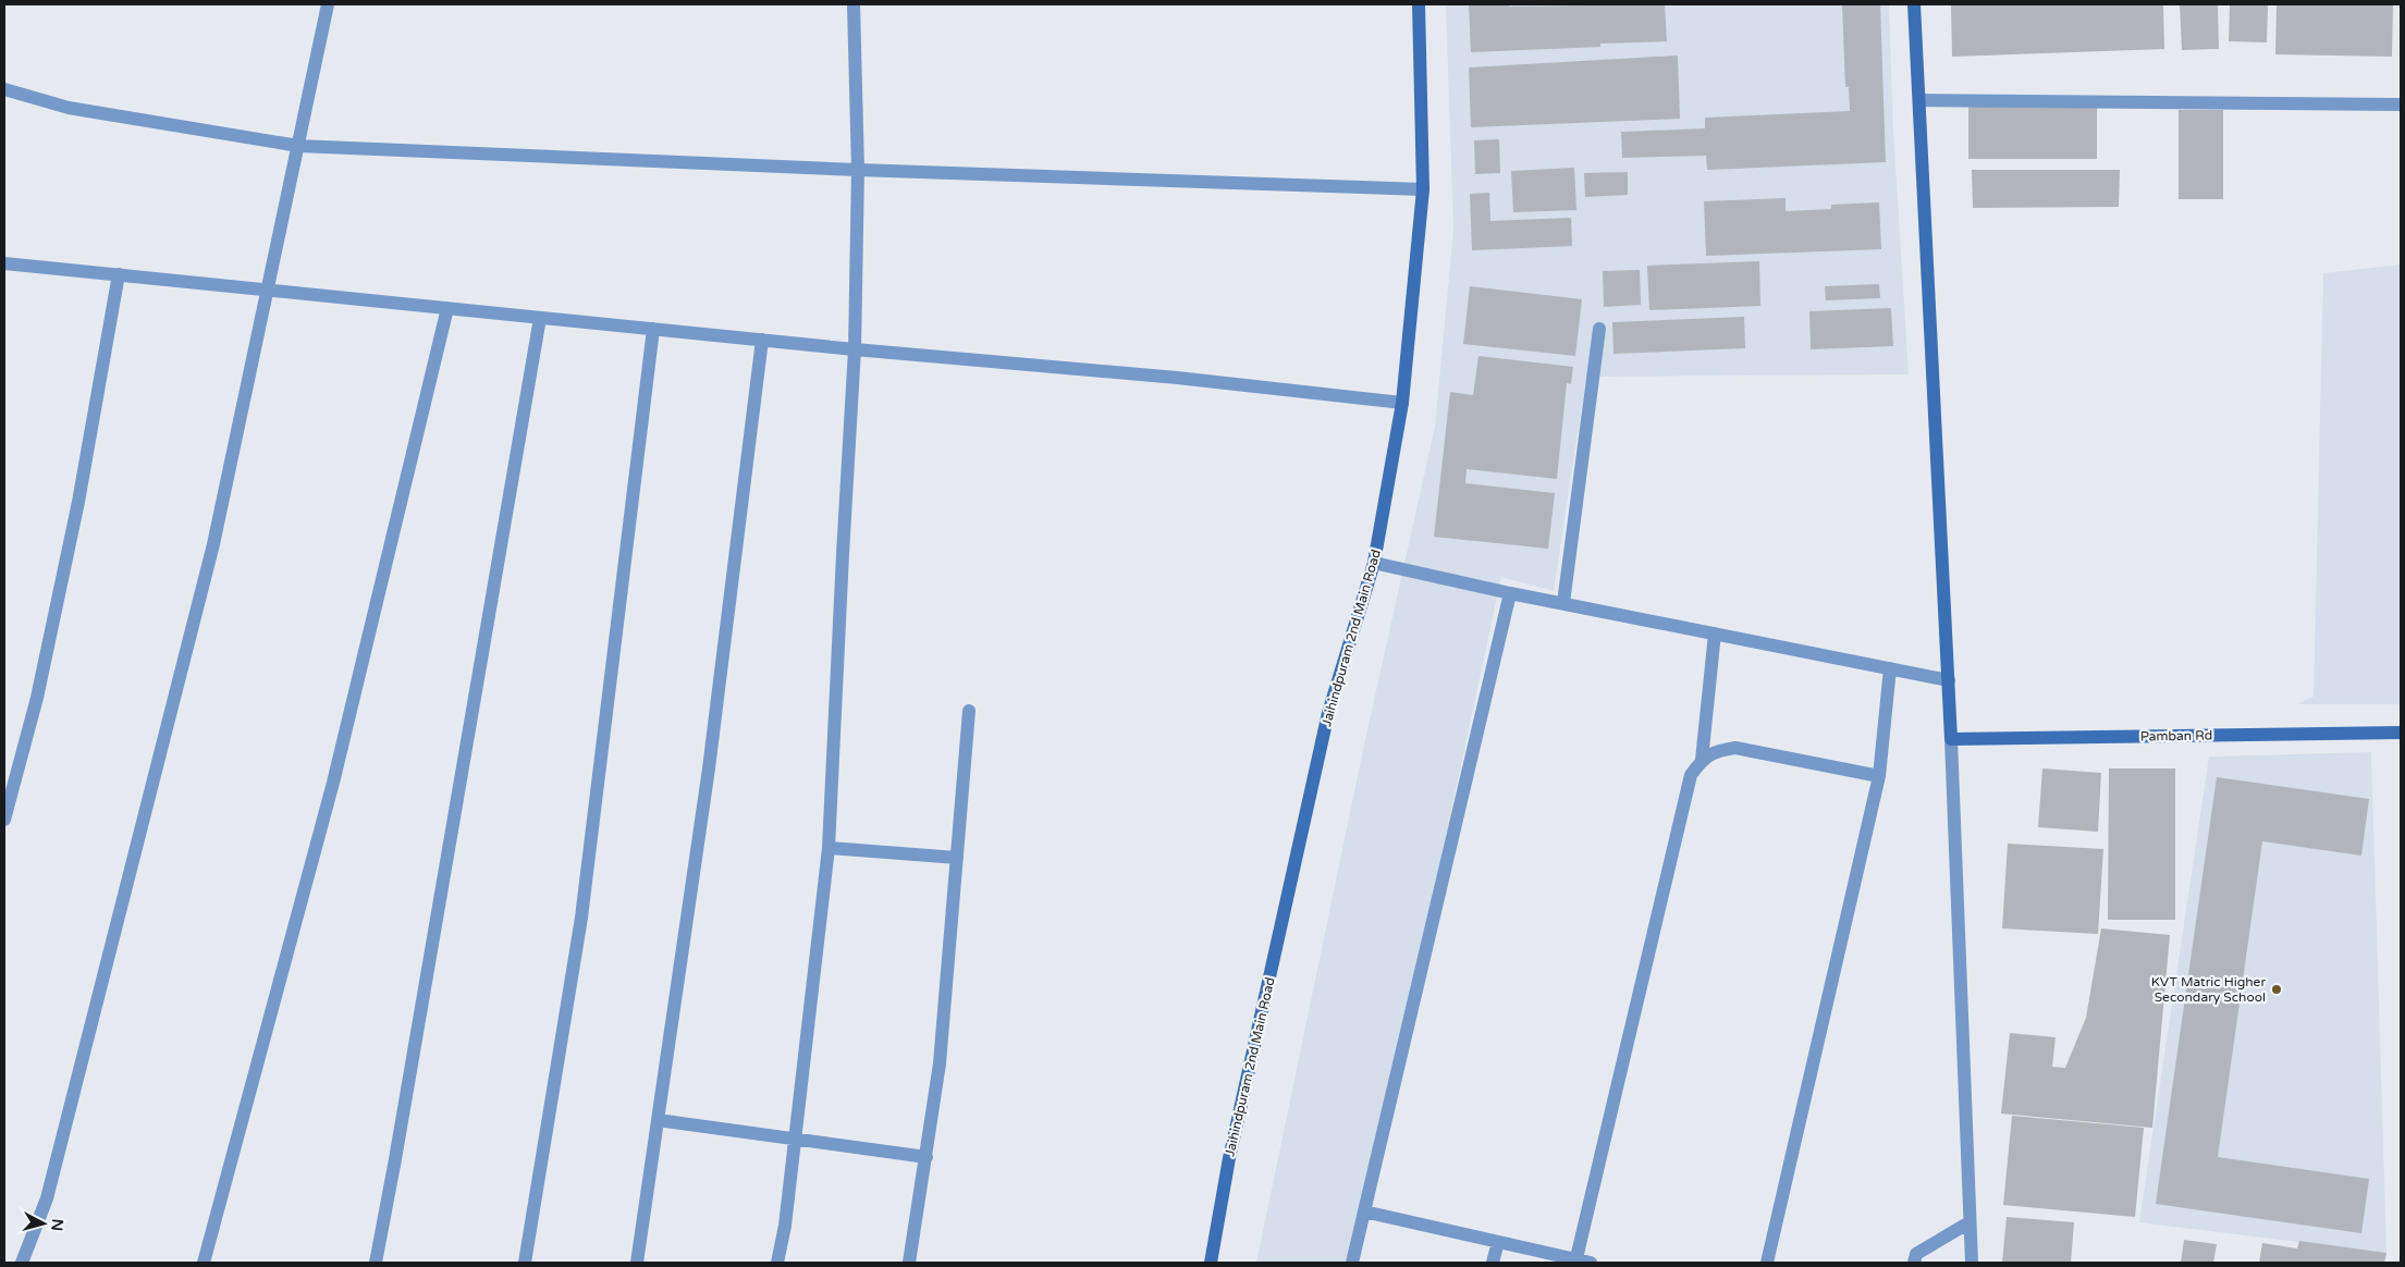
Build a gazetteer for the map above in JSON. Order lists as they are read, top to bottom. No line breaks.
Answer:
{"streets":{"street":["Jaihindpuram 2nd Main Road","Pamban Rd"]},"places":["KVT Matric Higher Secondary School"],"north":"right"}
